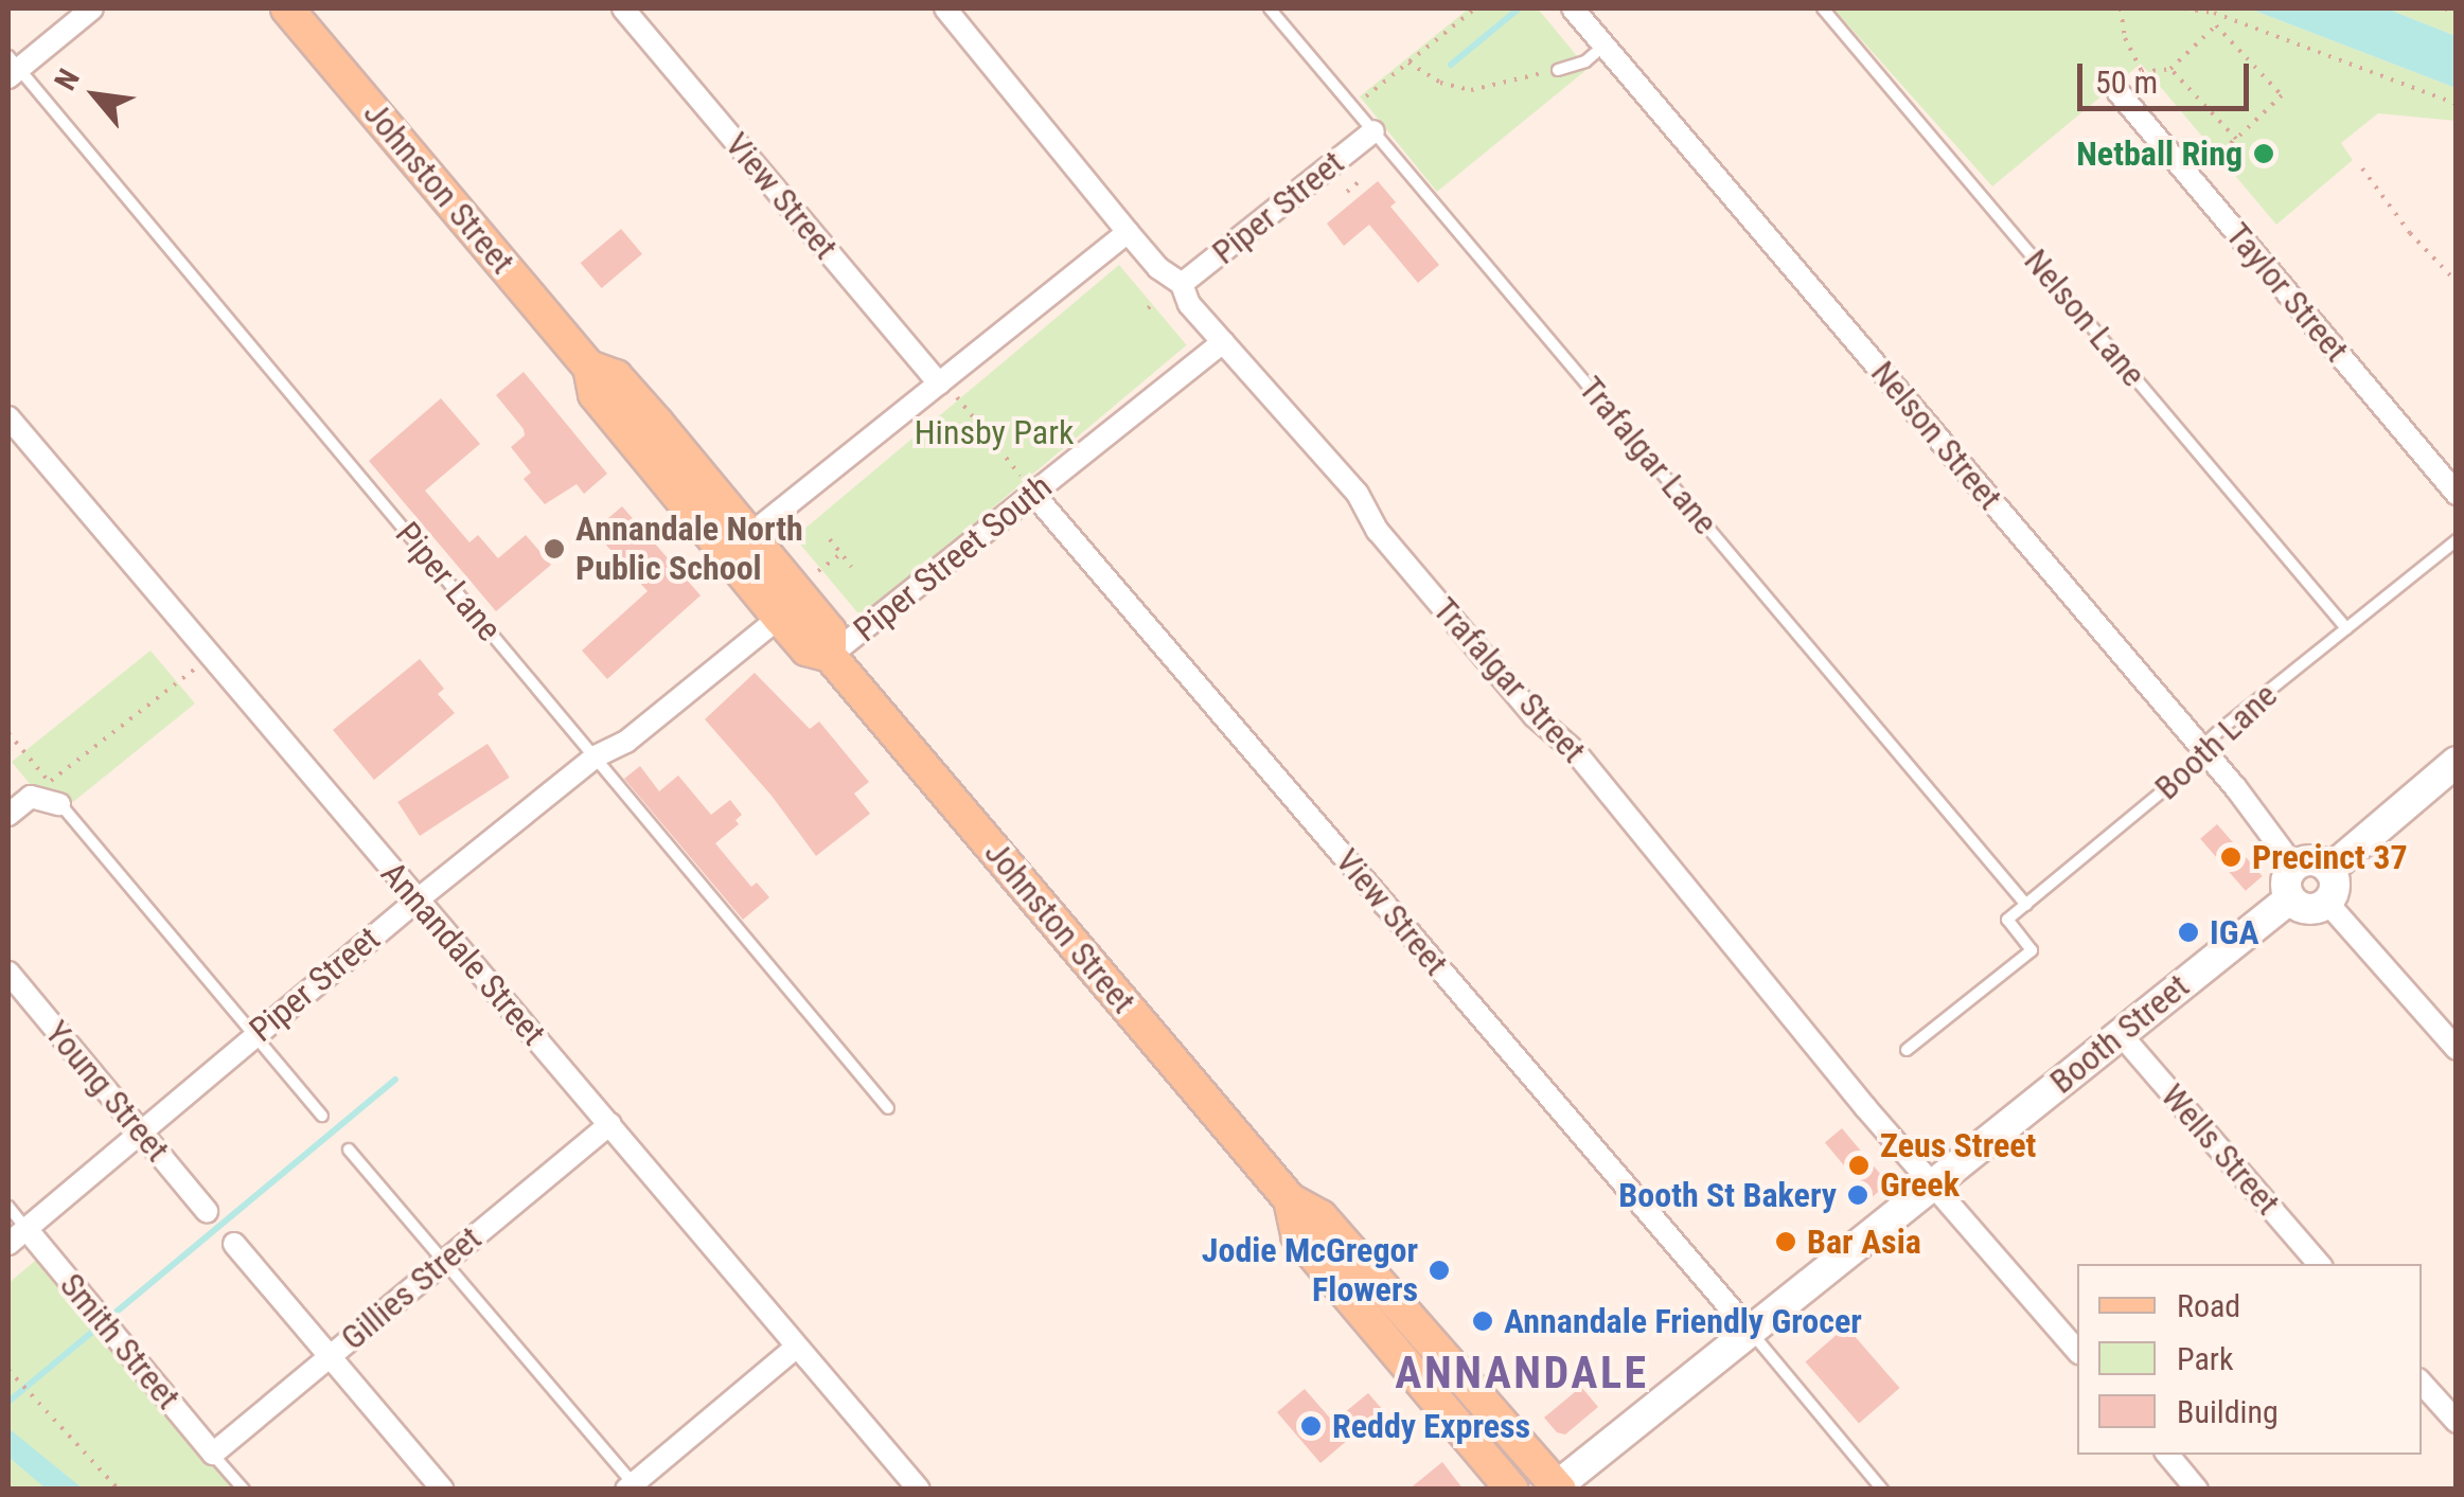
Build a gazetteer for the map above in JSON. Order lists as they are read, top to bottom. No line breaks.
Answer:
{"streets":{"main road":["Johnston Street","Booth Street"],"street":["View Street","Piper Street","Taylor Street","Nelson Street","Piper Street South","Trafalgar Street","Annandale Street","Young Street","Wells Street","Gillies Street","Smith Street"],"lane":["Nelson Lane","Trafalgar Lane","Piper Lane","Booth Lane"]},"crossings":[["Johnston Street","Piper Street"],["Johnston Street","Piper Street South"],["Johnston Street","Booth Street"],["View Street","Piper Street South"],["View Street","Booth Street"],["Piper Street","Trafalgar Lane"],["Piper Street","Piper Lane"],["Piper Street","Trafalgar Street"],["Piper Street","Annandale Street"],["Piper Street","Young Street"],["Piper Street","Smith Street"],["Nelson Lane","Booth Lane"],["Nelson Street","Booth Lane"],["Nelson Street","Booth Street"],["Trafalgar Lane","Booth Lane"],["Piper Street South","Trafalgar Street"],["Trafalgar Street","Booth Street"],["Annandale Street","Gillies Street"],["Booth Street","Wells Street"],["Gillies Street","Smith Street"]],"districts":["ANNANDALE"],"parks":["Hinsby Park"],"places":["Netball Ring","Annandale North Public School","Precinct 37","IGA","Zeus Street Greek","Booth St Bakery","Bar Asia","Jodie McGregor Flowers","Annandale Friendly Grocer","Reddy Express"],"legend":["Road","Park","Building"],"scale_bar":"50 m","north":"top left"}
